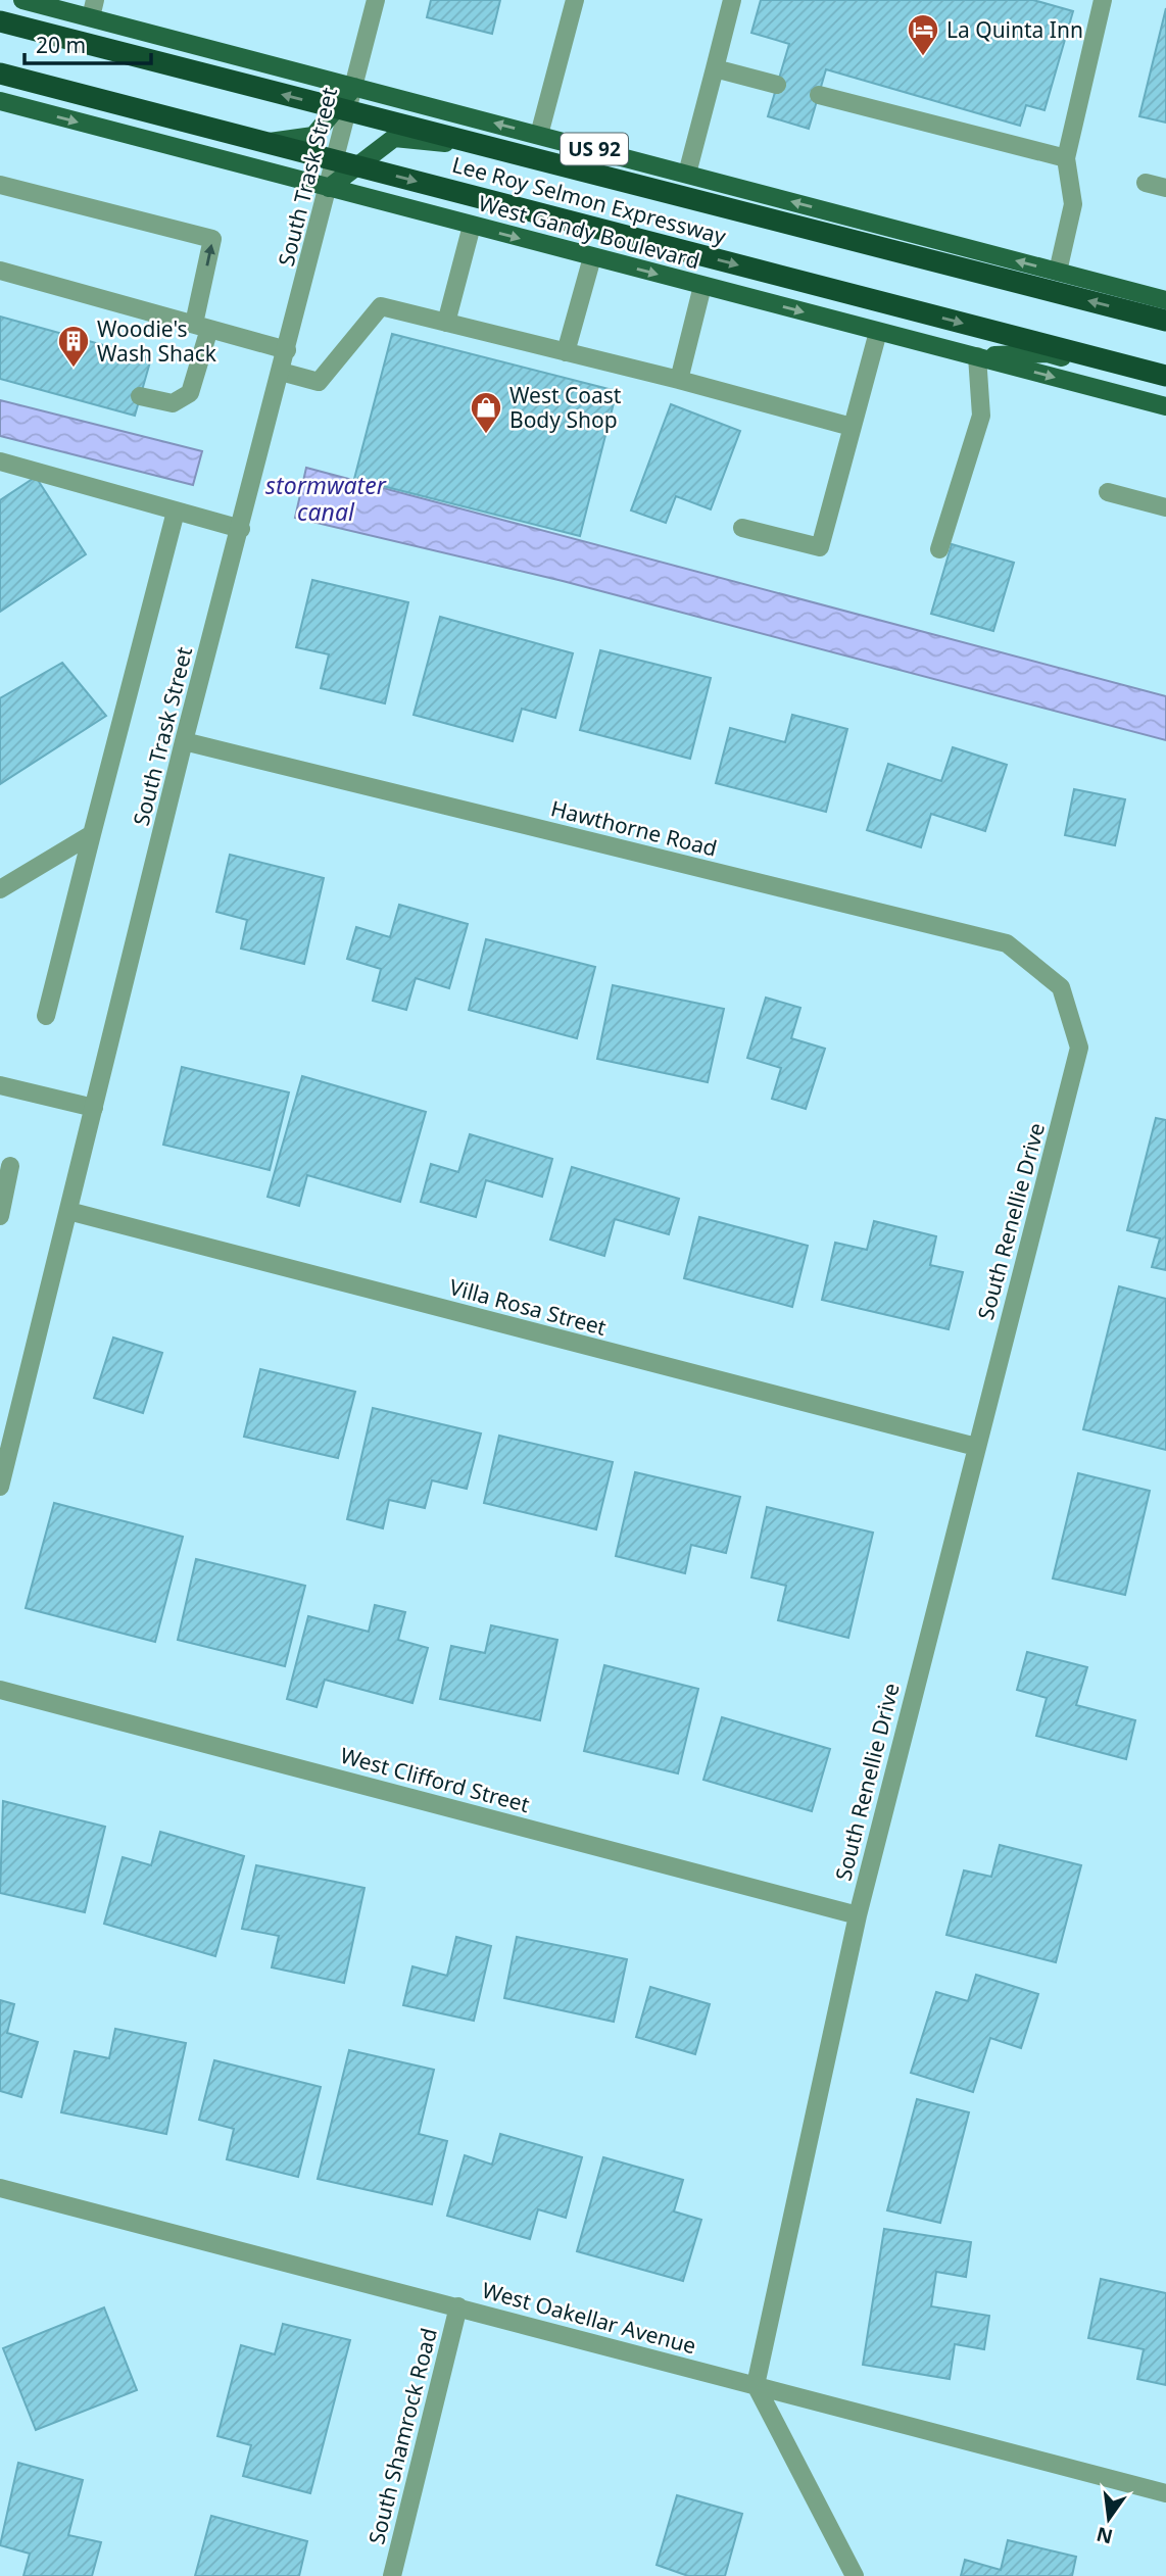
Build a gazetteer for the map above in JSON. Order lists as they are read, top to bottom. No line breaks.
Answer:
{"streets":{"highway":["Lee Roy Selmon Expressway"],"main road":["US 92","West Gandy Boulevard"],"street":["South Trask Street","Hawthorne Road","South Renellie Drive","Villa Rosa Street","West Clifford Street","West Oakellar Avenue","South Shamrock Road"]},"crossings":[["US 92","South Trask Street"],["South Trask Street","West Gandy Boulevard"],["South Trask Street","Hawthorne Road"],["South Trask Street","Villa Rosa Street"],["Hawthorne Road","South Renellie Drive"],["South Renellie Drive","Villa Rosa Street"],["South Renellie Drive","West Clifford Street"],["South Renellie Drive","West Oakellar Avenue"],["West Oakellar Avenue","South Shamrock Road"]],"water":["stormwater canal"],"places":{"hotel":["La Quinta Inn"],"building":["Woodie's Wash Shack"],"shop":["West Coast Body Shop"]},"scale_bar":"20 m","north":"bottom"}
